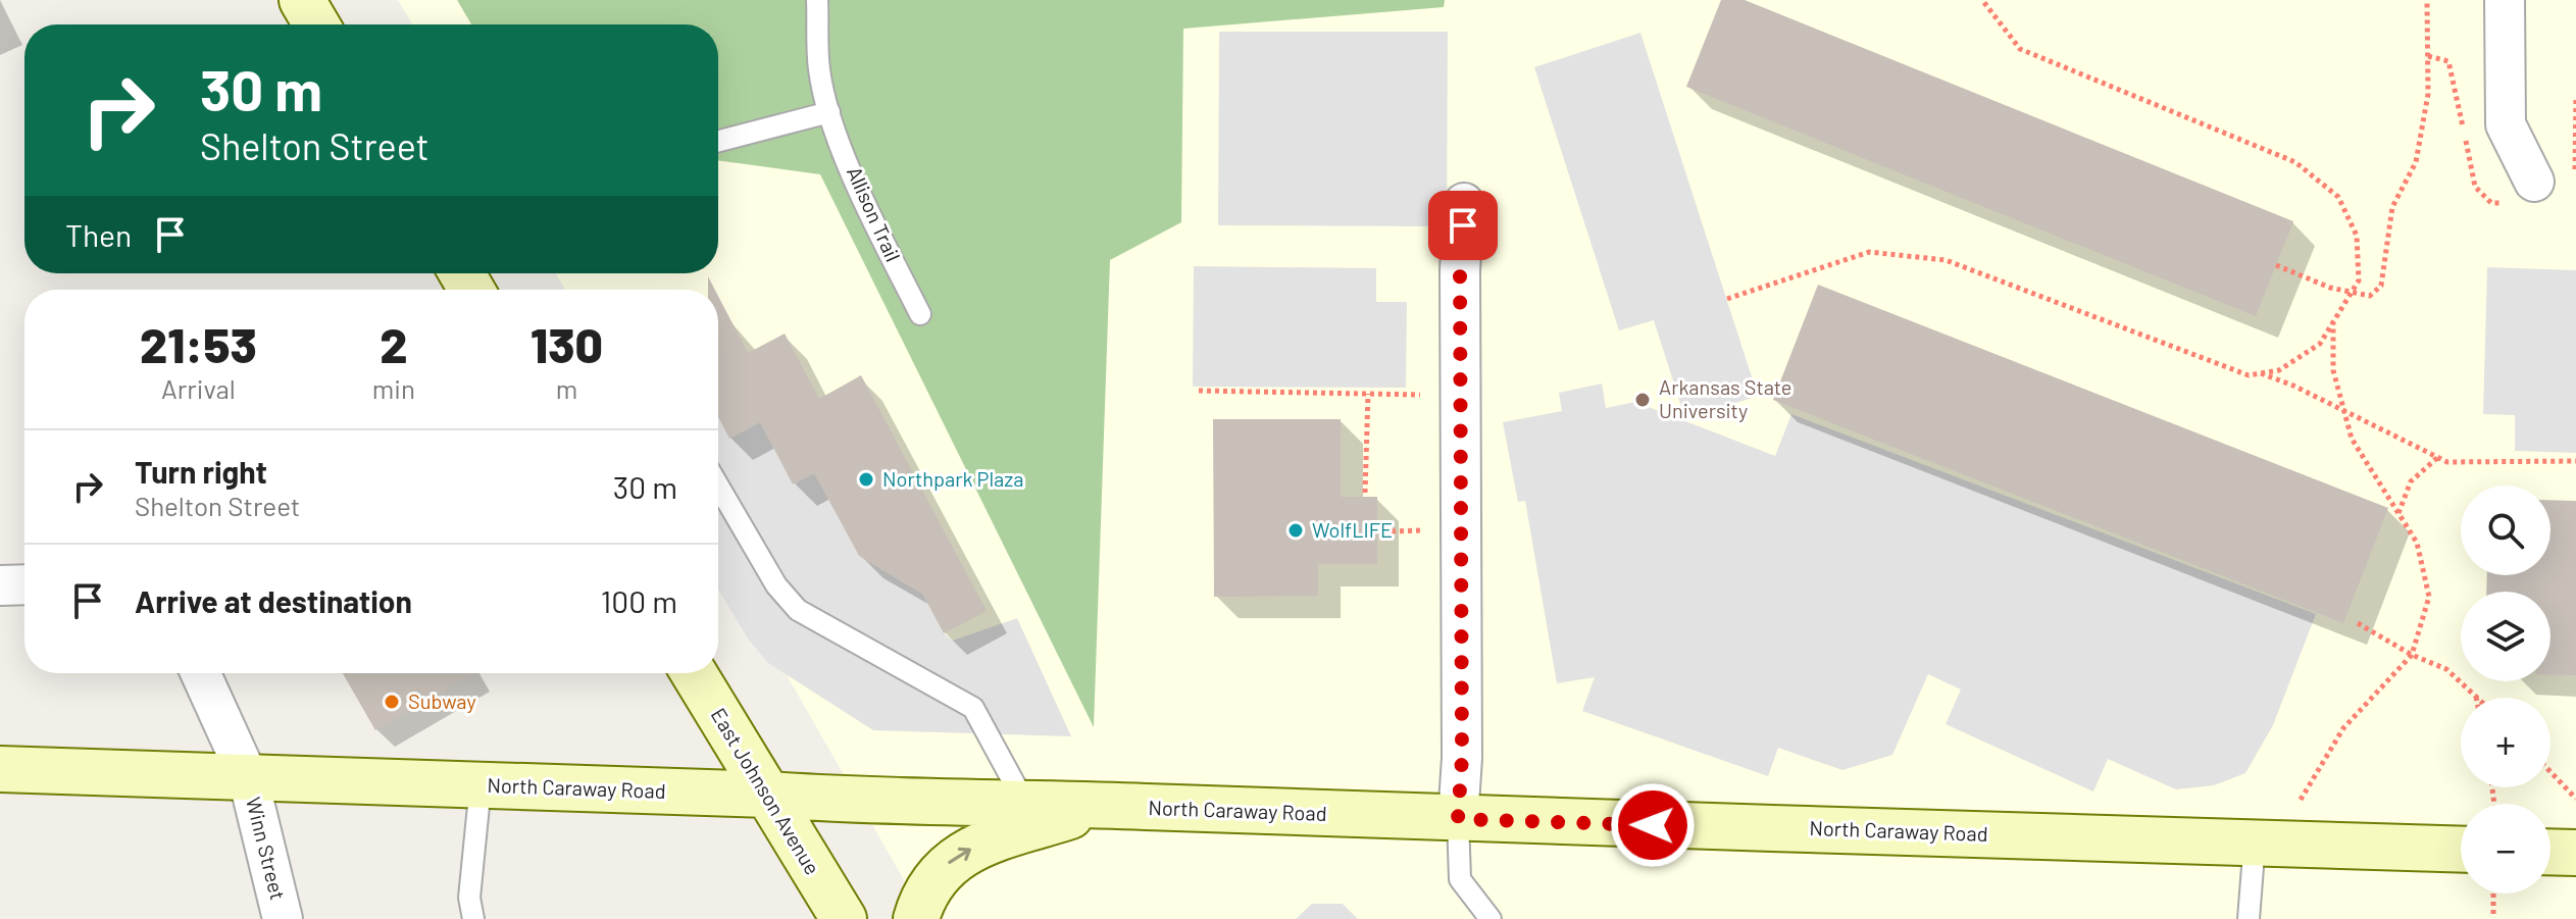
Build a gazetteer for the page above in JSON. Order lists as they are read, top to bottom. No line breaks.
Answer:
{"streets":{"street":["North Caraway Road","East Johnson Avenue","Winn Street"],"lane":["Allison Trail"]},"crossings":[["North Caraway Road","East Johnson Avenue"],["North Caraway Road","Winn Street"]],"places":["Arkansas State University","Northpark Plaza","WolfLIFE","Subway"],"page":{"turn":["30 m","Shelton Street"],"then":"Then","eta":["21:53","Arrival","2","min","130","m"],"list":[{"name":"Turn right","note":"Shelton Street","value":"30 m"},{"name":"Arrive at destination","value":"100 m"}],"map_buttons":["+","−"]}}
